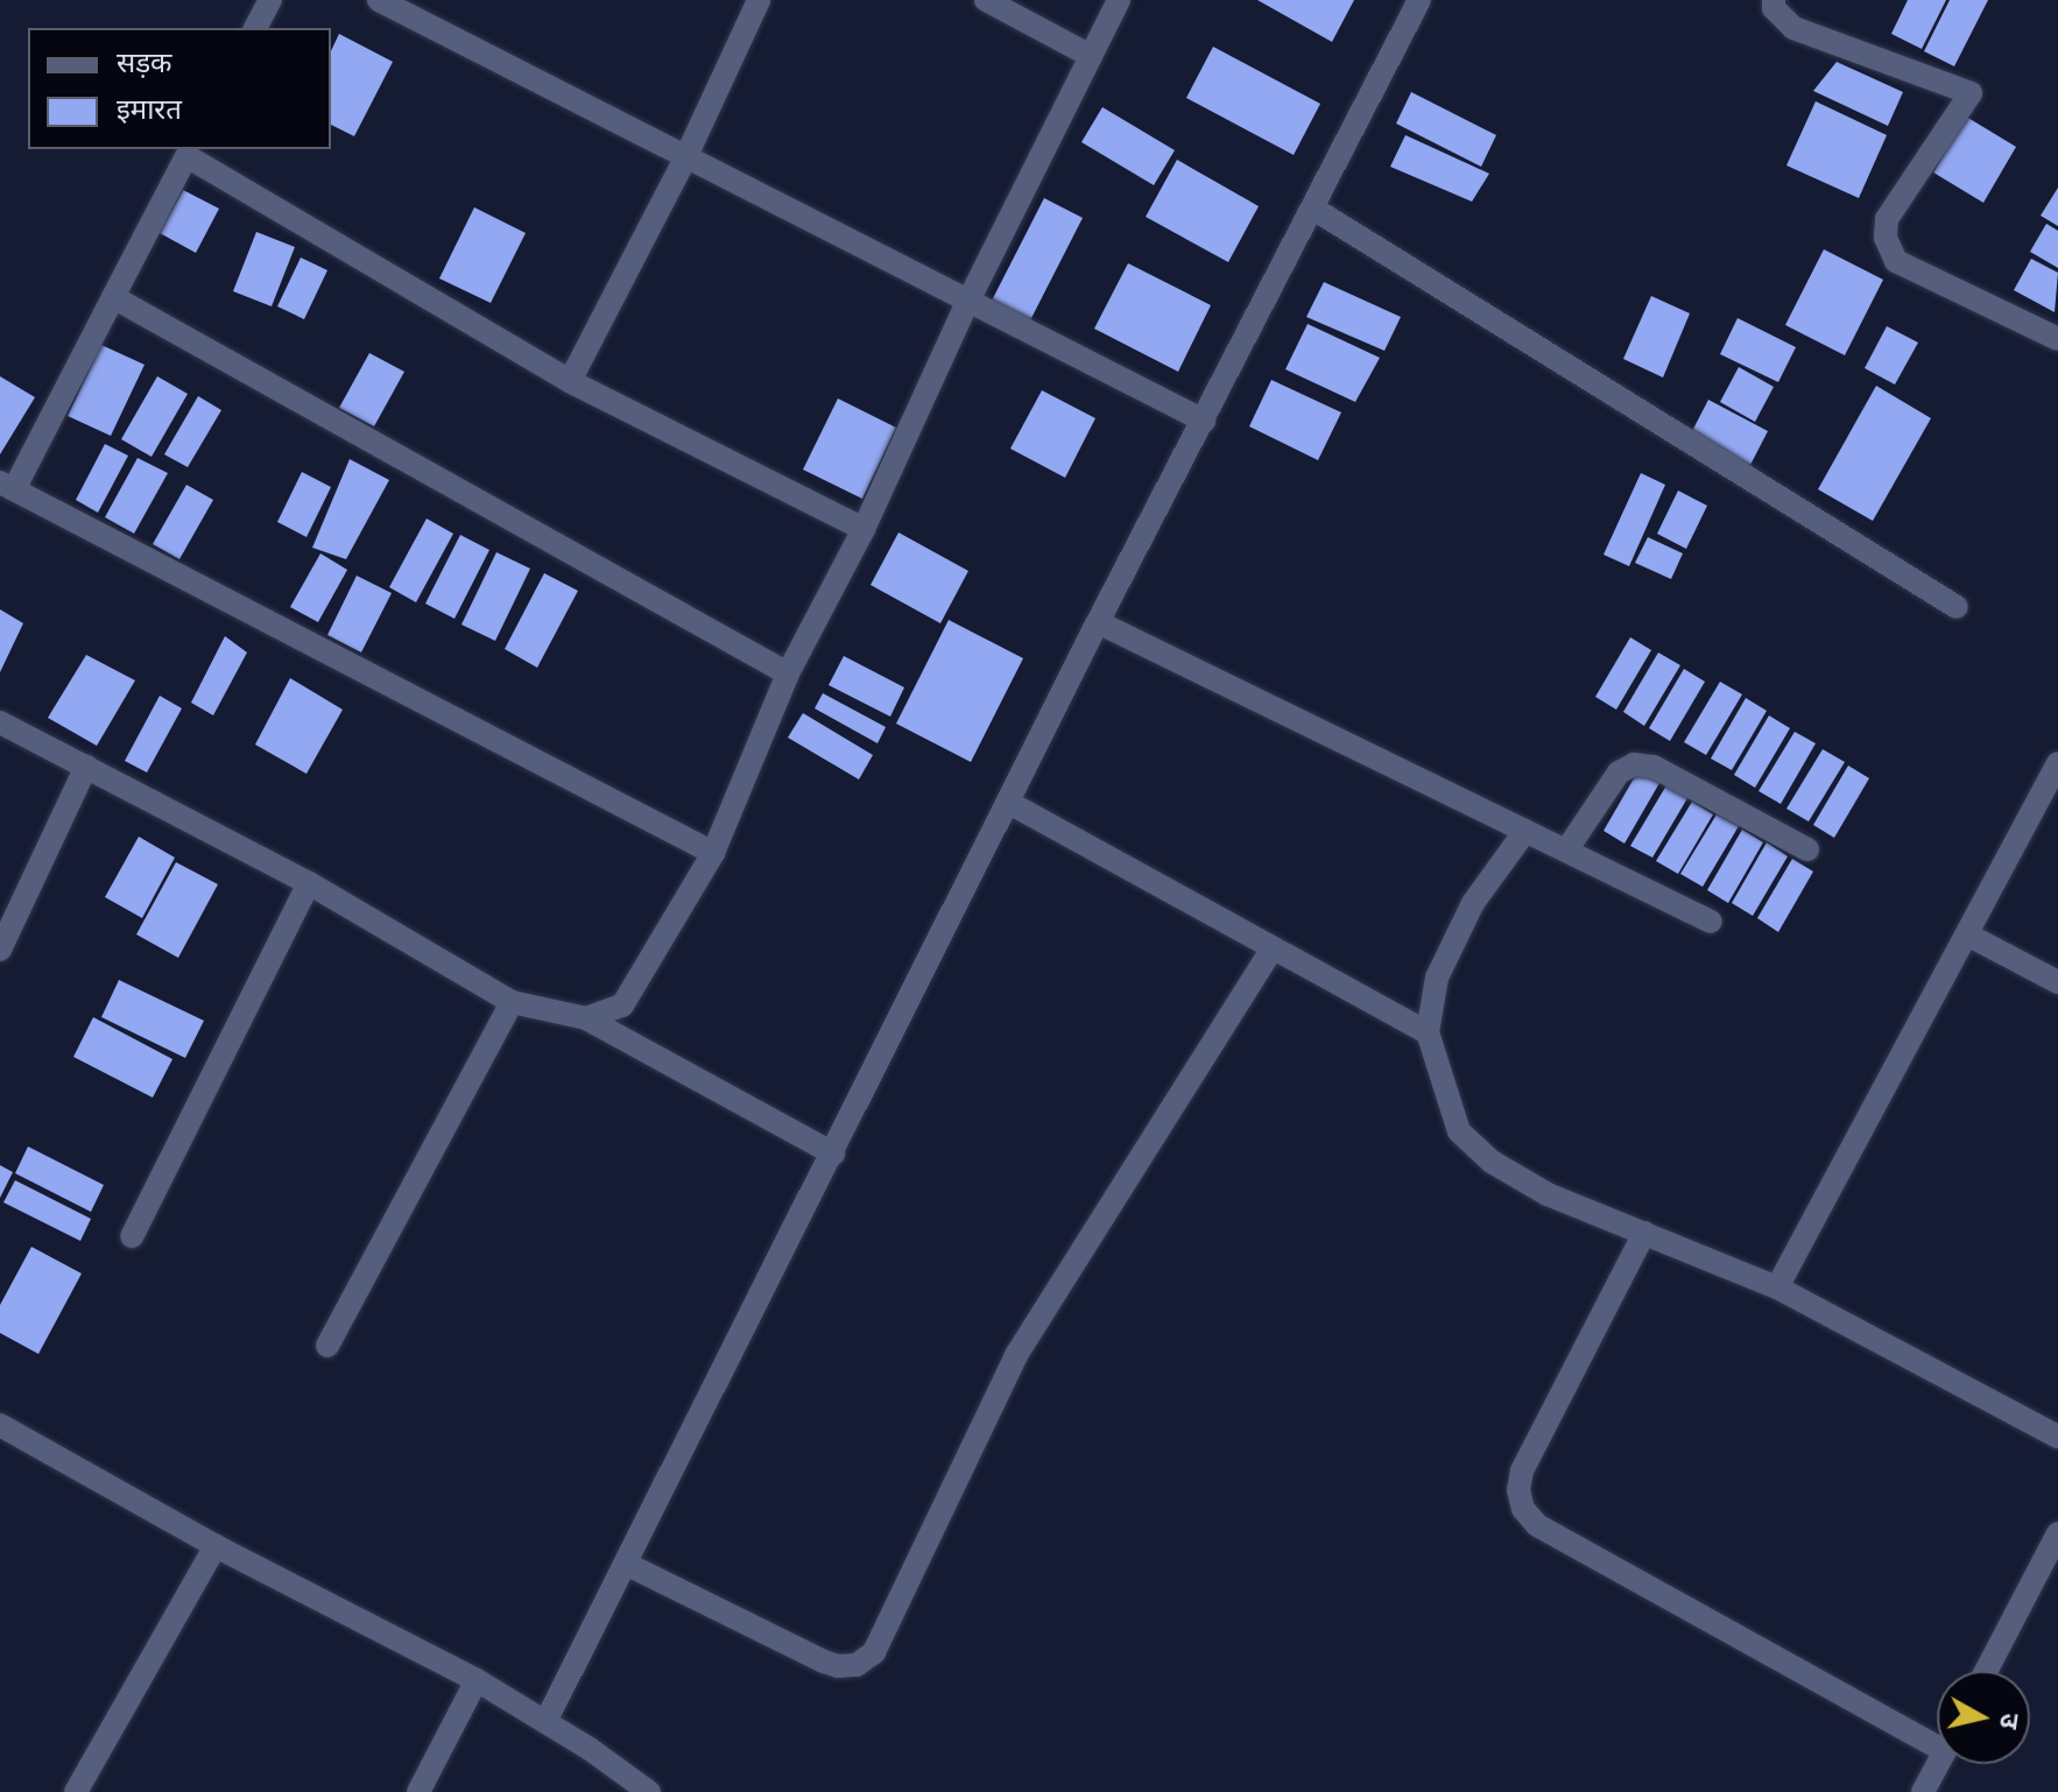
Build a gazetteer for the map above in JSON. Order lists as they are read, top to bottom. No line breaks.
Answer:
{"legend":["सड़क","इमारत"],"north":"right"}
